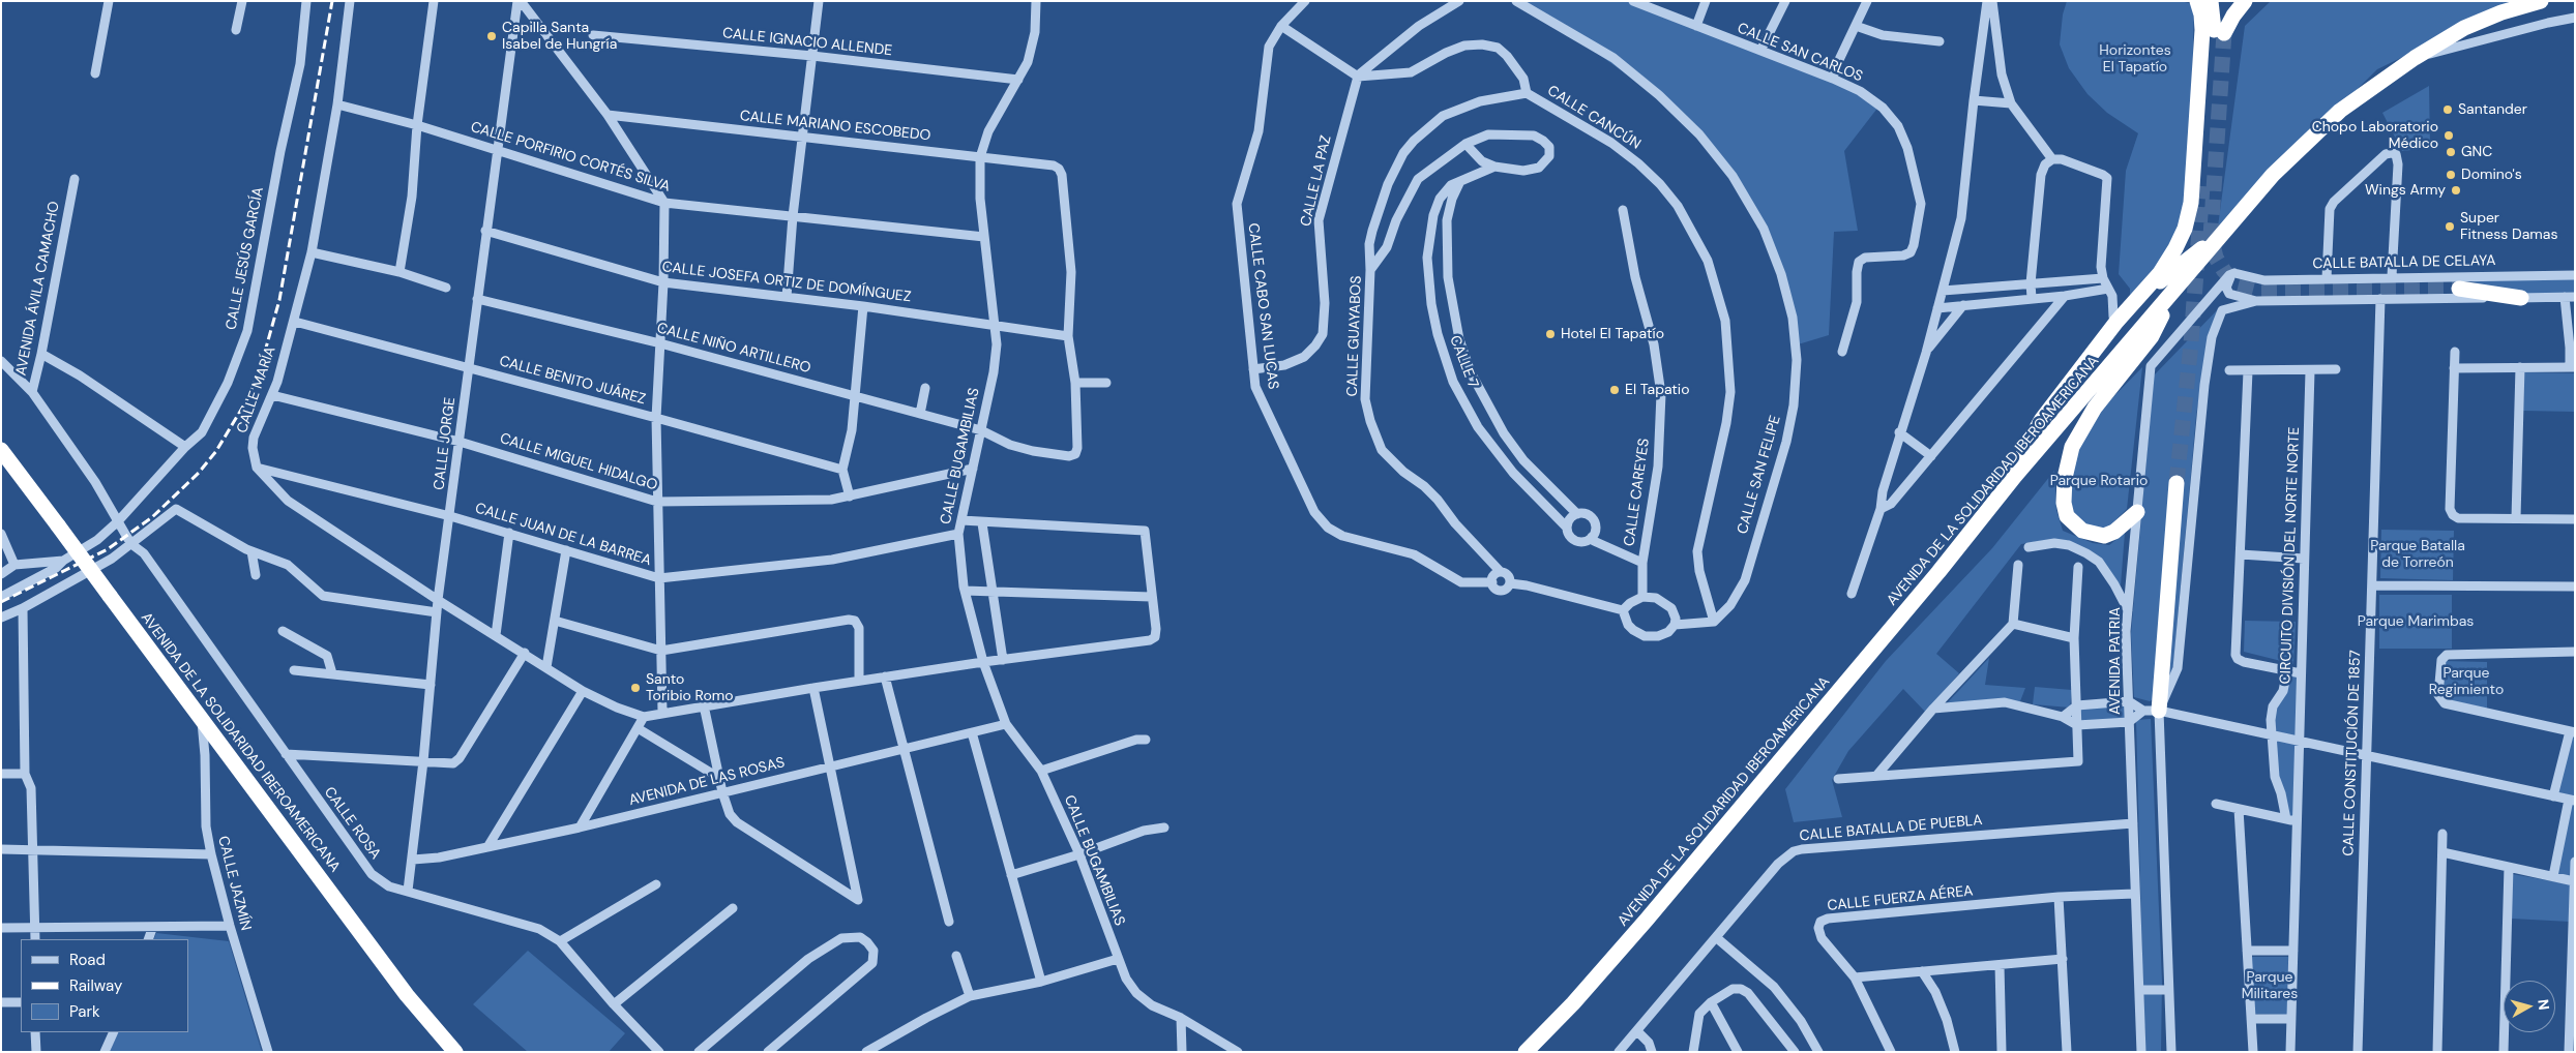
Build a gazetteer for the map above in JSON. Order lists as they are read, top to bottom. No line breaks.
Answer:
{"streets":{"highway":["AVENIDA DE LA SOLIDARIDAD IBEROAMERICANA"],"street":["CALLE IGNACIO ALLENDE","CALLE SAN CARLOS","CALLE CANCÚN","CALLE MARIANO ESCOBEDO","CALLE PORFIRIO CORTÉS SILVA","CALLE LA PAZ","CALLE JESÚS GARCÍA","CALLE BATALLA DE CELAYA","CALLE JOSEFA ORTIZ DE DOMÍNGUEZ","AVENIDA ÁVILA CAMACHO","CALLE CABO SAN LUCAS","CALLE GUAYABOS","CALLE NIÑO ARTILLERO","CALLE 7","CALLE BENITO JUÁREZ","CALLE MARÍA","CALLE JORGE","CALLE BUGAMBILIAS","CALLE MIGUEL HIDALGO","CALLE SAN FELIPE","CALLE CAREYES","CALLE JUAN DE LA BARREA","CIRCUITO DIVISIÓN DEL NORTE NORTE","AVENIDA PATRIA","CALLE CONSTITUCIÓN DE 1857","AVENIDA DE LAS ROSAS","CALLE ROSA","CALLE BATALLA DE PUEBLA","CALLE JAZMÍN","CALLE FUERZA AÉREA"]},"crossings":[["CALLE IGNACIO ALLENDE","CALLE BUGAMBILIAS"],["CALLE CANCÚN","CALLE GUAYABOS"],["CALLE CANCÚN","CALLE SAN FELIPE"],["CALLE MARIANO ESCOBEDO","CALLE JOSEFA ORTIZ DE DOMÍNGUEZ"],["CALLE MARIANO ESCOBEDO","CALLE BUGAMBILIAS"],["CALLE PORFIRIO CORTÉS SILVA","CALLE MARÍA"],["CALLE PORFIRIO CORTÉS SILVA","CALLE JORGE"],["CALLE PORFIRIO CORTÉS SILVA","CALLE BUGAMBILIAS"],["CALLE LA PAZ","CALLE CABO SAN LUCAS"],["CALLE JESÚS GARCÍA","AVENIDA ÁVILA CAMACHO"],["CALLE BATALLA DE CELAYA","AVENIDA PATRIA"],["CALLE JOSEFA ORTIZ DE DOMÍNGUEZ","CALLE JORGE"],["CALLE JOSEFA ORTIZ DE DOMÍNGUEZ","CALLE BUGAMBILIAS"],["AVENIDA ÁVILA CAMACHO","CALLE ROSA"],["CALLE CABO SAN LUCAS","CALLE GUAYABOS"],["CALLE GUAYABOS","CALLE 7"],["CALLE NIÑO ARTILLERO","CALLE JORGE"],["CALLE NIÑO ARTILLERO","CALLE BUGAMBILIAS"],["CALLE BENITO JUÁREZ","CALLE MARÍA"],["CALLE BENITO JUÁREZ","CALLE JORGE"],["CALLE MARÍA","CALLE MIGUEL HIDALGO"],["CALLE MARÍA","CALLE JUAN DE LA BARREA"],["CALLE JORGE","CALLE MIGUEL HIDALGO"],["CALLE JORGE","CALLE JUAN DE LA BARREA"],["CALLE JORGE","AVENIDA DE LAS ROSAS"],["CALLE JORGE","CALLE ROSA"],["CALLE BUGAMBILIAS","CALLE MIGUEL HIDALGO"],["CALLE BUGAMBILIAS","CALLE JUAN DE LA BARREA"],["CALLE BUGAMBILIAS","AVENIDA DE LAS ROSAS"],["AVENIDA DE LA SOLIDARIDAD IBEROAMERICANA","CALLE JAZMÍN"],["AVENIDA PATRIA","CALLE BATALLA DE PUEBLA"],["AVENIDA PATRIA","CALLE FUERZA AÉREA"]],"parks":["Horizontes El Tapatío","Parque Rotario","Parque Batalla de Torreón","Parque Marimbas","Parque Regimiento","Parque Militares"],"places":["Capilla Santa Isabel de Hungría","Santander","Chopo Laboratorio Médico","GNC","Domino's","Wings Army","Super Fitness Damas","Hotel El Tapatío","El Tapatio","Santo Toribio Romo"],"legend":["Road","Railway","Park"],"north":"right"}
